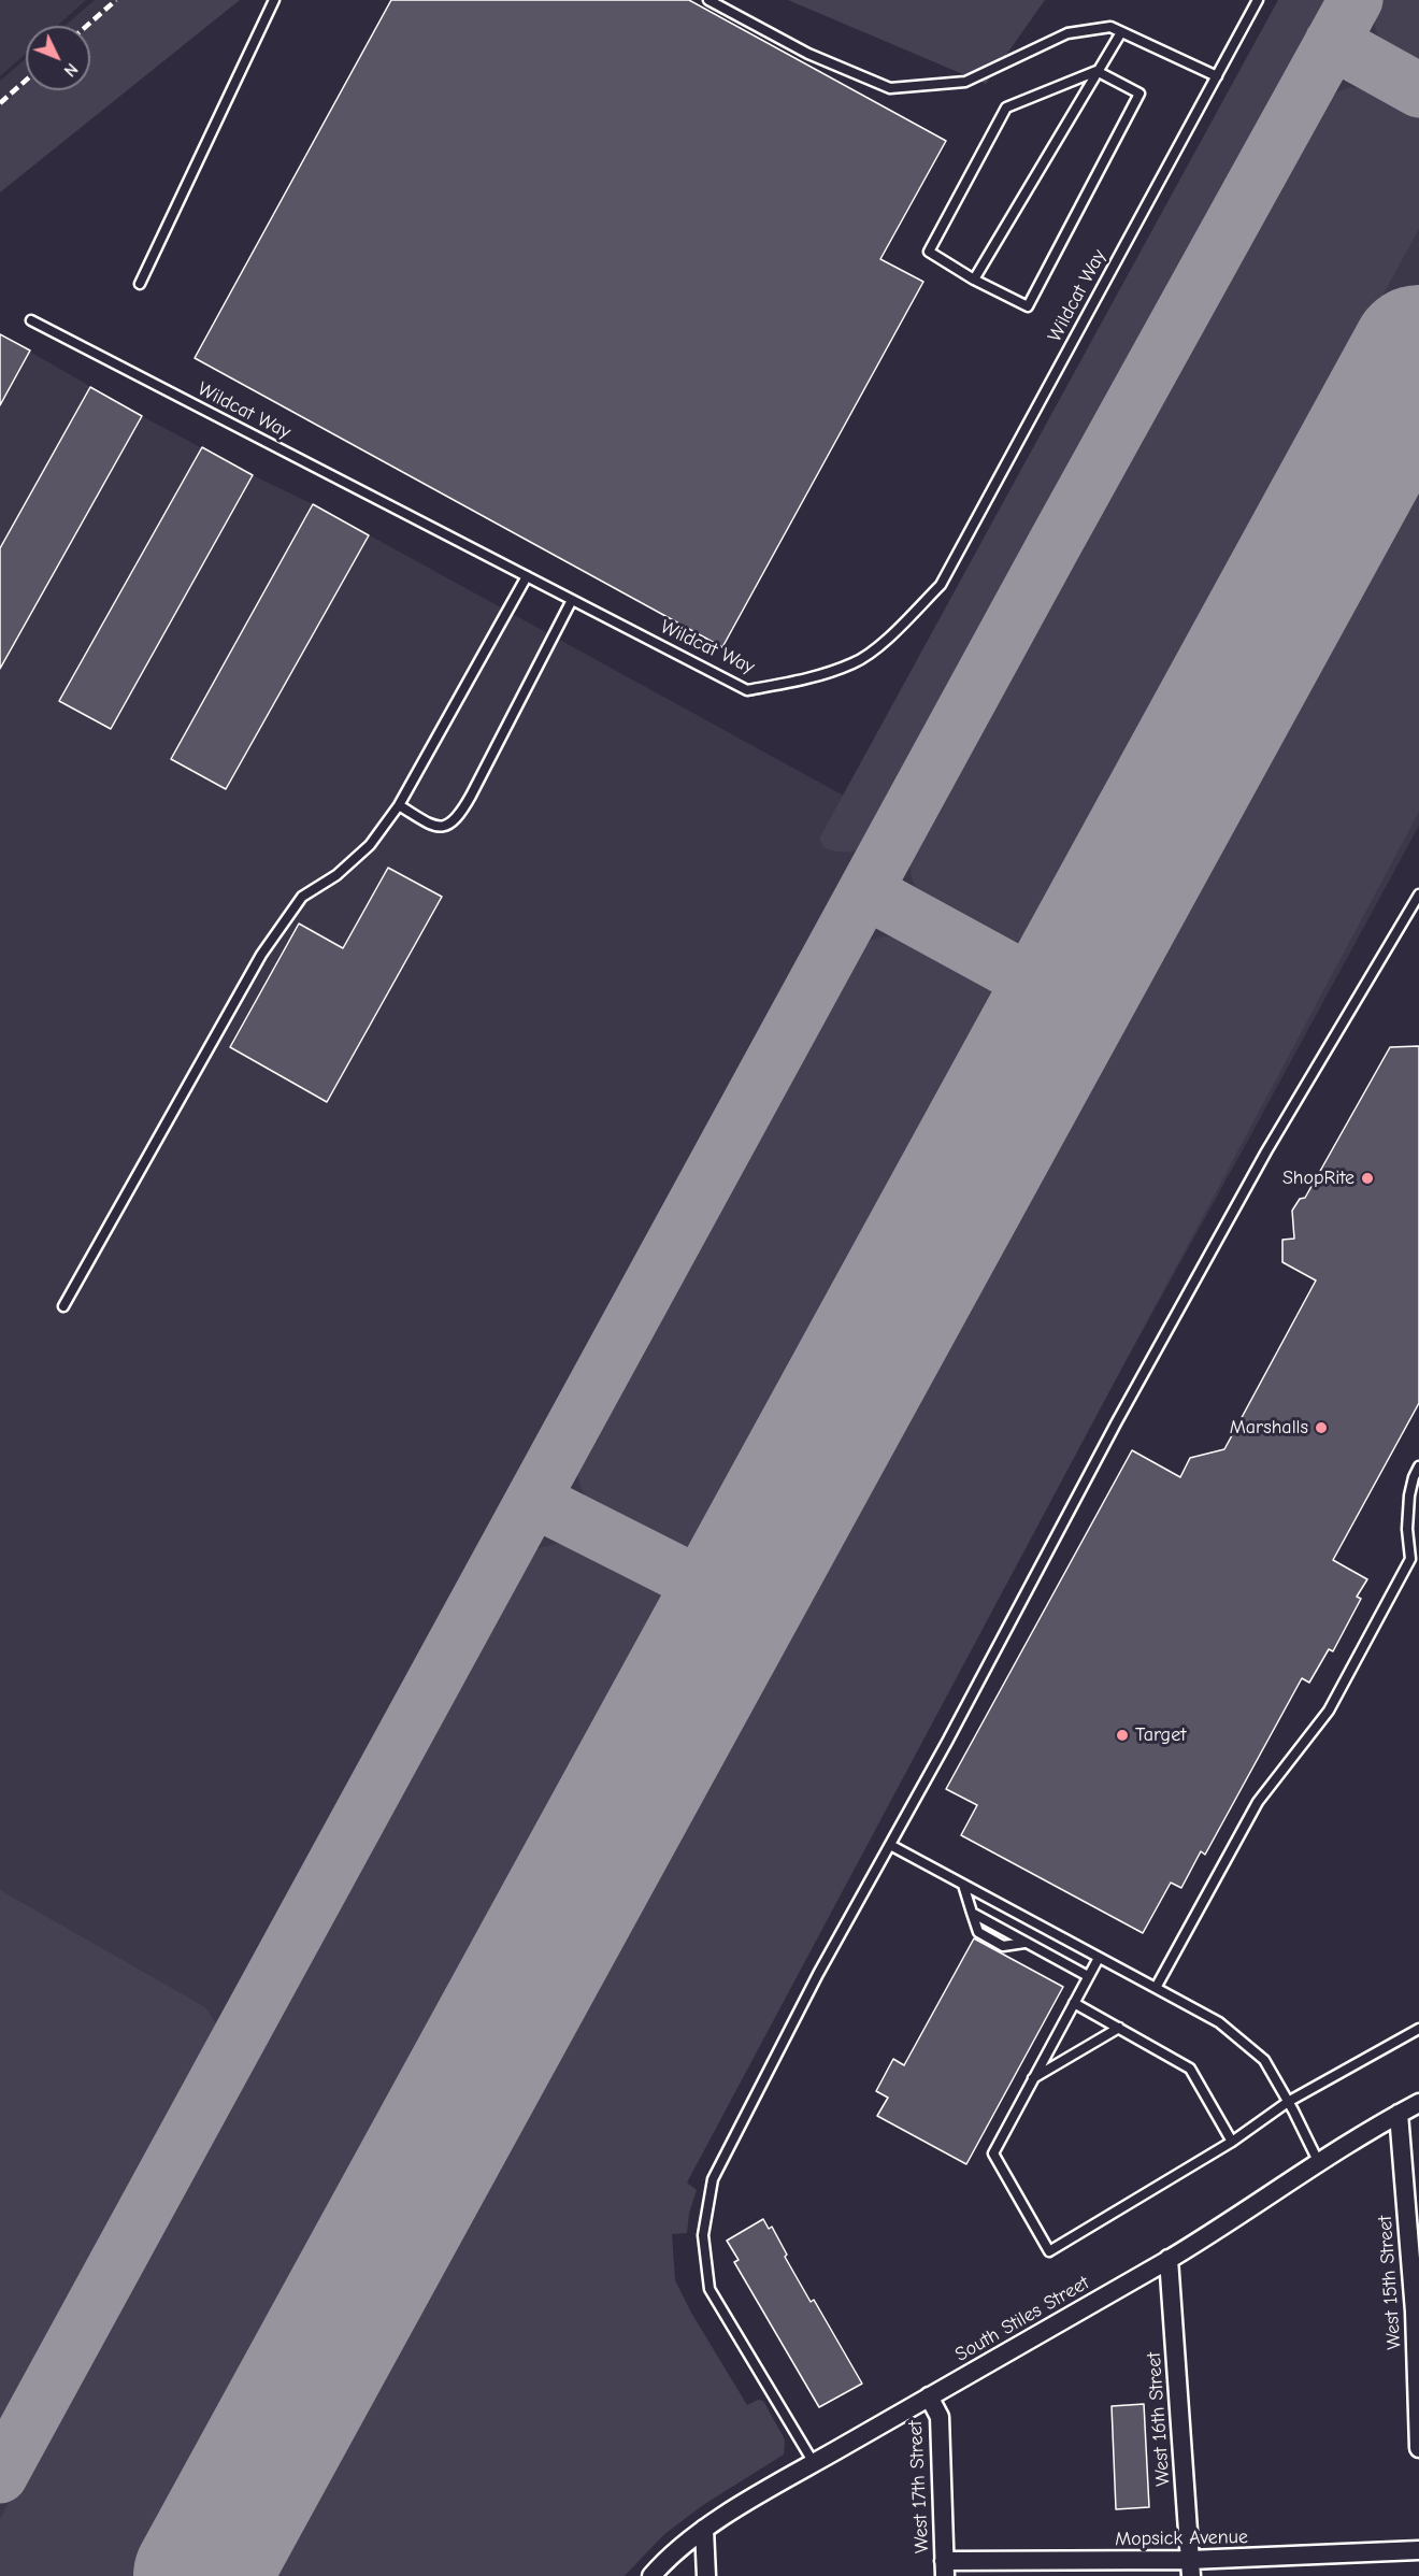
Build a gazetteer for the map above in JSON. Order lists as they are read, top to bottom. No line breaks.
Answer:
{"streets":{"street":["West 15th Street","South Stiles Street","West 16th Street","West 17th Street","Mopsick Avenue"],"lane":["Wildcat Way"]},"crossings":[["West 15th Street","South Stiles Street"],["South Stiles Street","West 16th Street"],["South Stiles Street","West 17th Street"],["West 16th Street","Mopsick Avenue"],["West 17th Street","Mopsick Avenue"]],"places":["ShopRite","Marshalls","Target"],"north":"bottom right"}
